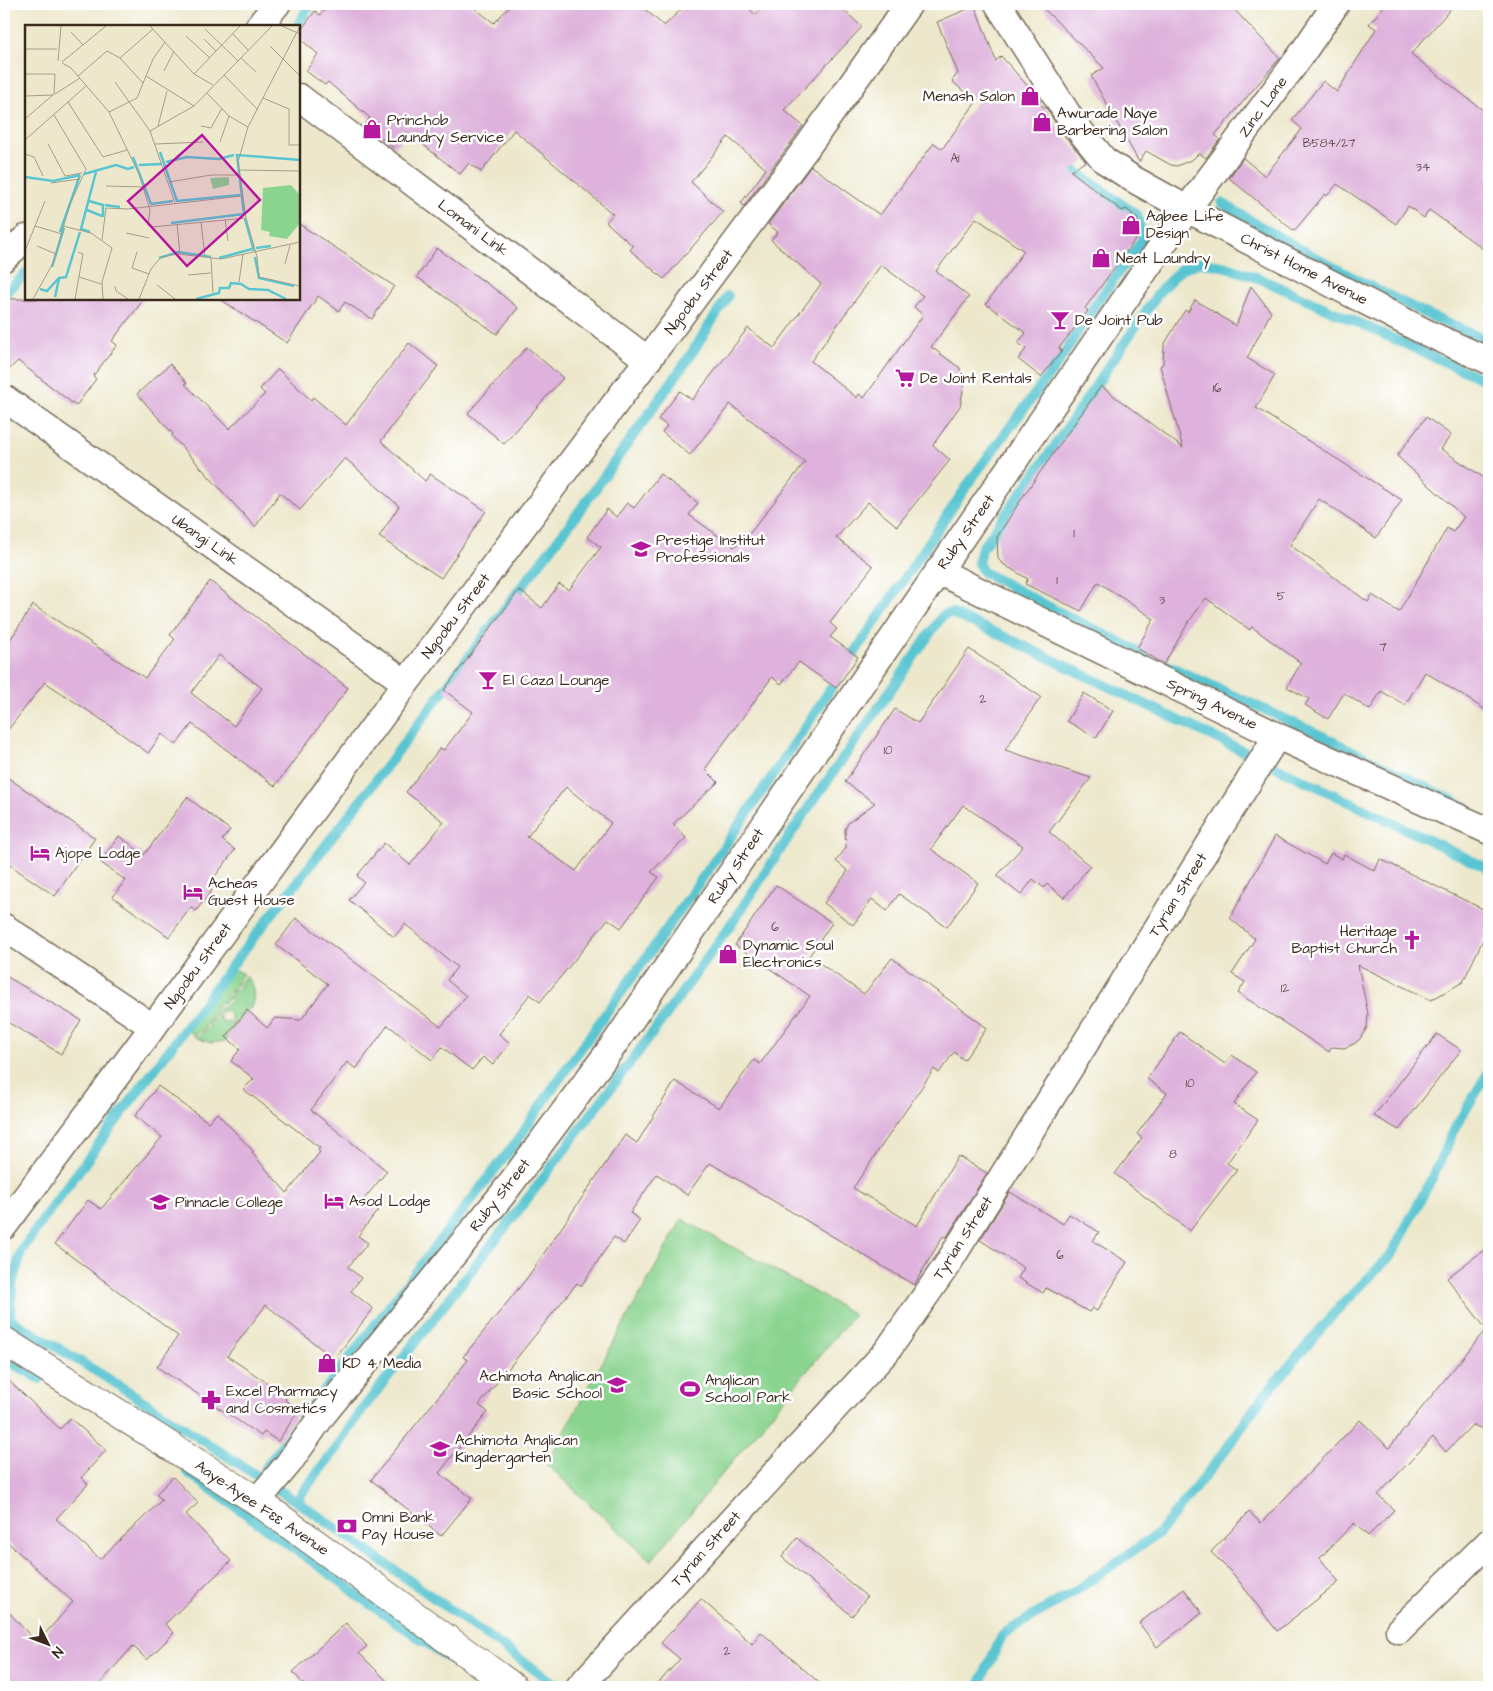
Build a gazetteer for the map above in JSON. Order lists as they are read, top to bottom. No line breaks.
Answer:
{"streets":{"street":["Zinc Lane","Lomani Link","Christ Home Avenue","Ngoobu Street","Ruby Street","Ubangi Link","Spring Avenue","Tyrian Street","Aaye-Ayee Fɛɛ Avenue"]},"crossings":[["Zinc Lane","Christ Home Avenue"],["Zinc Lane","Ruby Street"],["Lomani Link","Ngoobu Street"],["Christ Home Avenue","Ruby Street"],["Ngoobu Street","Ubangi Link"],["Ruby Street","Spring Avenue"],["Ruby Street","Aaye-Ayee Fɛɛ Avenue"],["Spring Avenue","Tyrian Street"]],"places":{"shop":["Menash Salon","Awurade Naye Barbering Salon","Princhob Laundry Service","Agbee Life Design","Neat Laundry","Dynamic Soul Electronics","KD 4 Media"],"bar":["De Joint Pub","El Caza Lounge"],"supermarket":["De Joint Rentals"],"school or university":["Prestige Institut Professionals","Pinnacle College","Achimota Anglican Basic School","Achimota Anglican Kingdergarten"],"hotel":["Ajope Lodge","Acheas Guest House","Asod Lodge"],"church":["Heritage Baptist Church"],"sports":["Anglican School Park"],"pharmacy":["Excel Pharmacy and Cosmetics"],"bank":["Omni Bank Pay House"]},"house_numbers":["B584/27","A1","34","16","1","1","5","3","7","2","10","6","12","10","8","6","2"],"north":"bottom right"}
